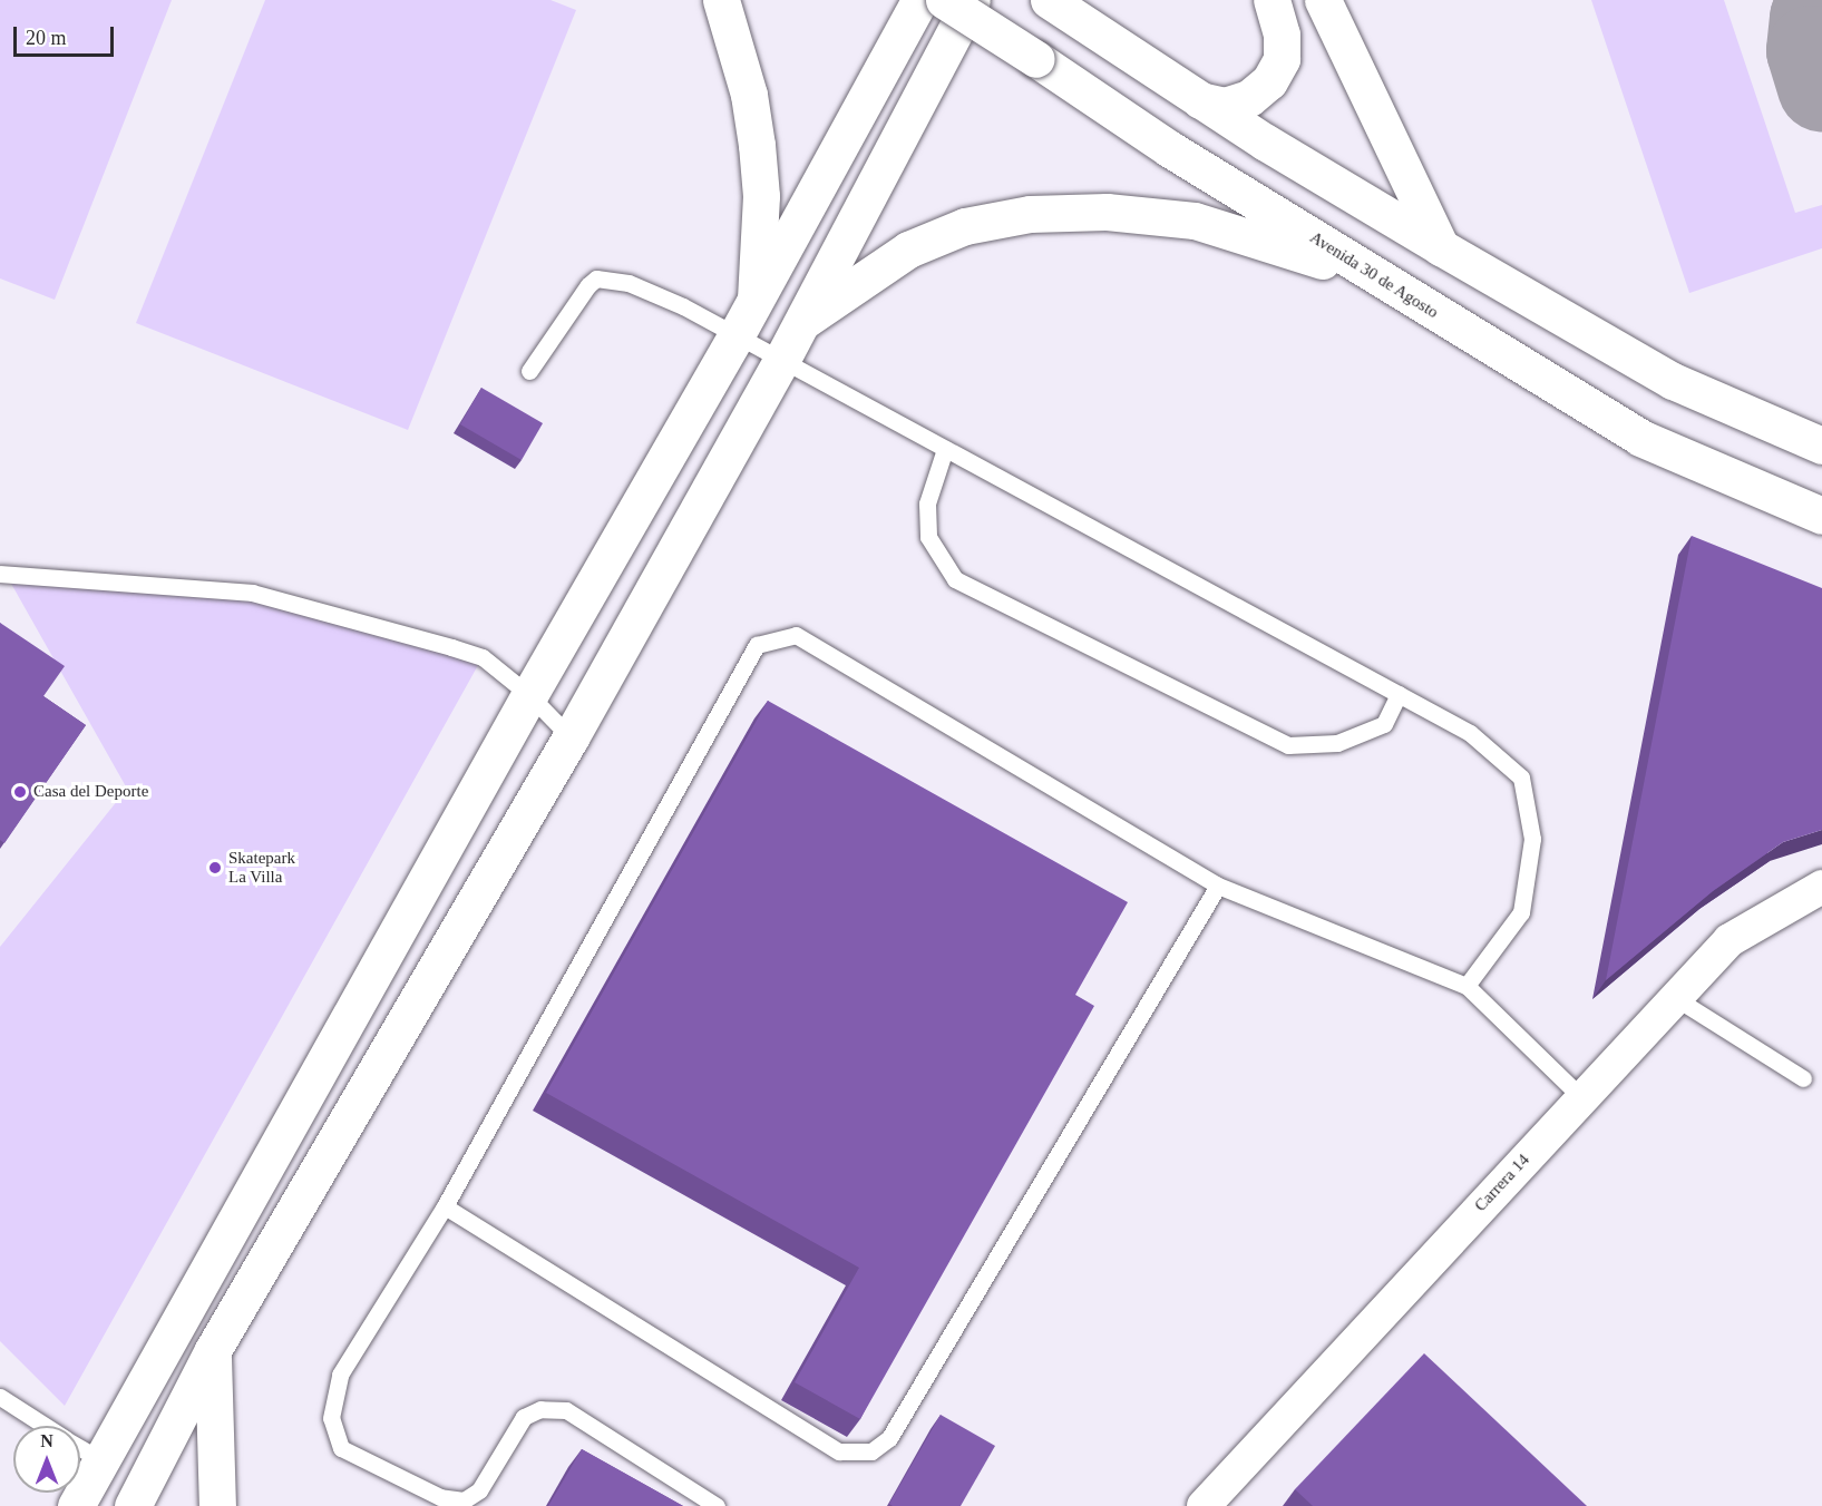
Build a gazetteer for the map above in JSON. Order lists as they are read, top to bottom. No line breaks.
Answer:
{"streets":{"street":["Avenida 30 de Agosto","Carrera 14"]},"places":["Casa del Deporte","Skatepark La Villa"],"scale_bar":"20 m","north":"top"}
